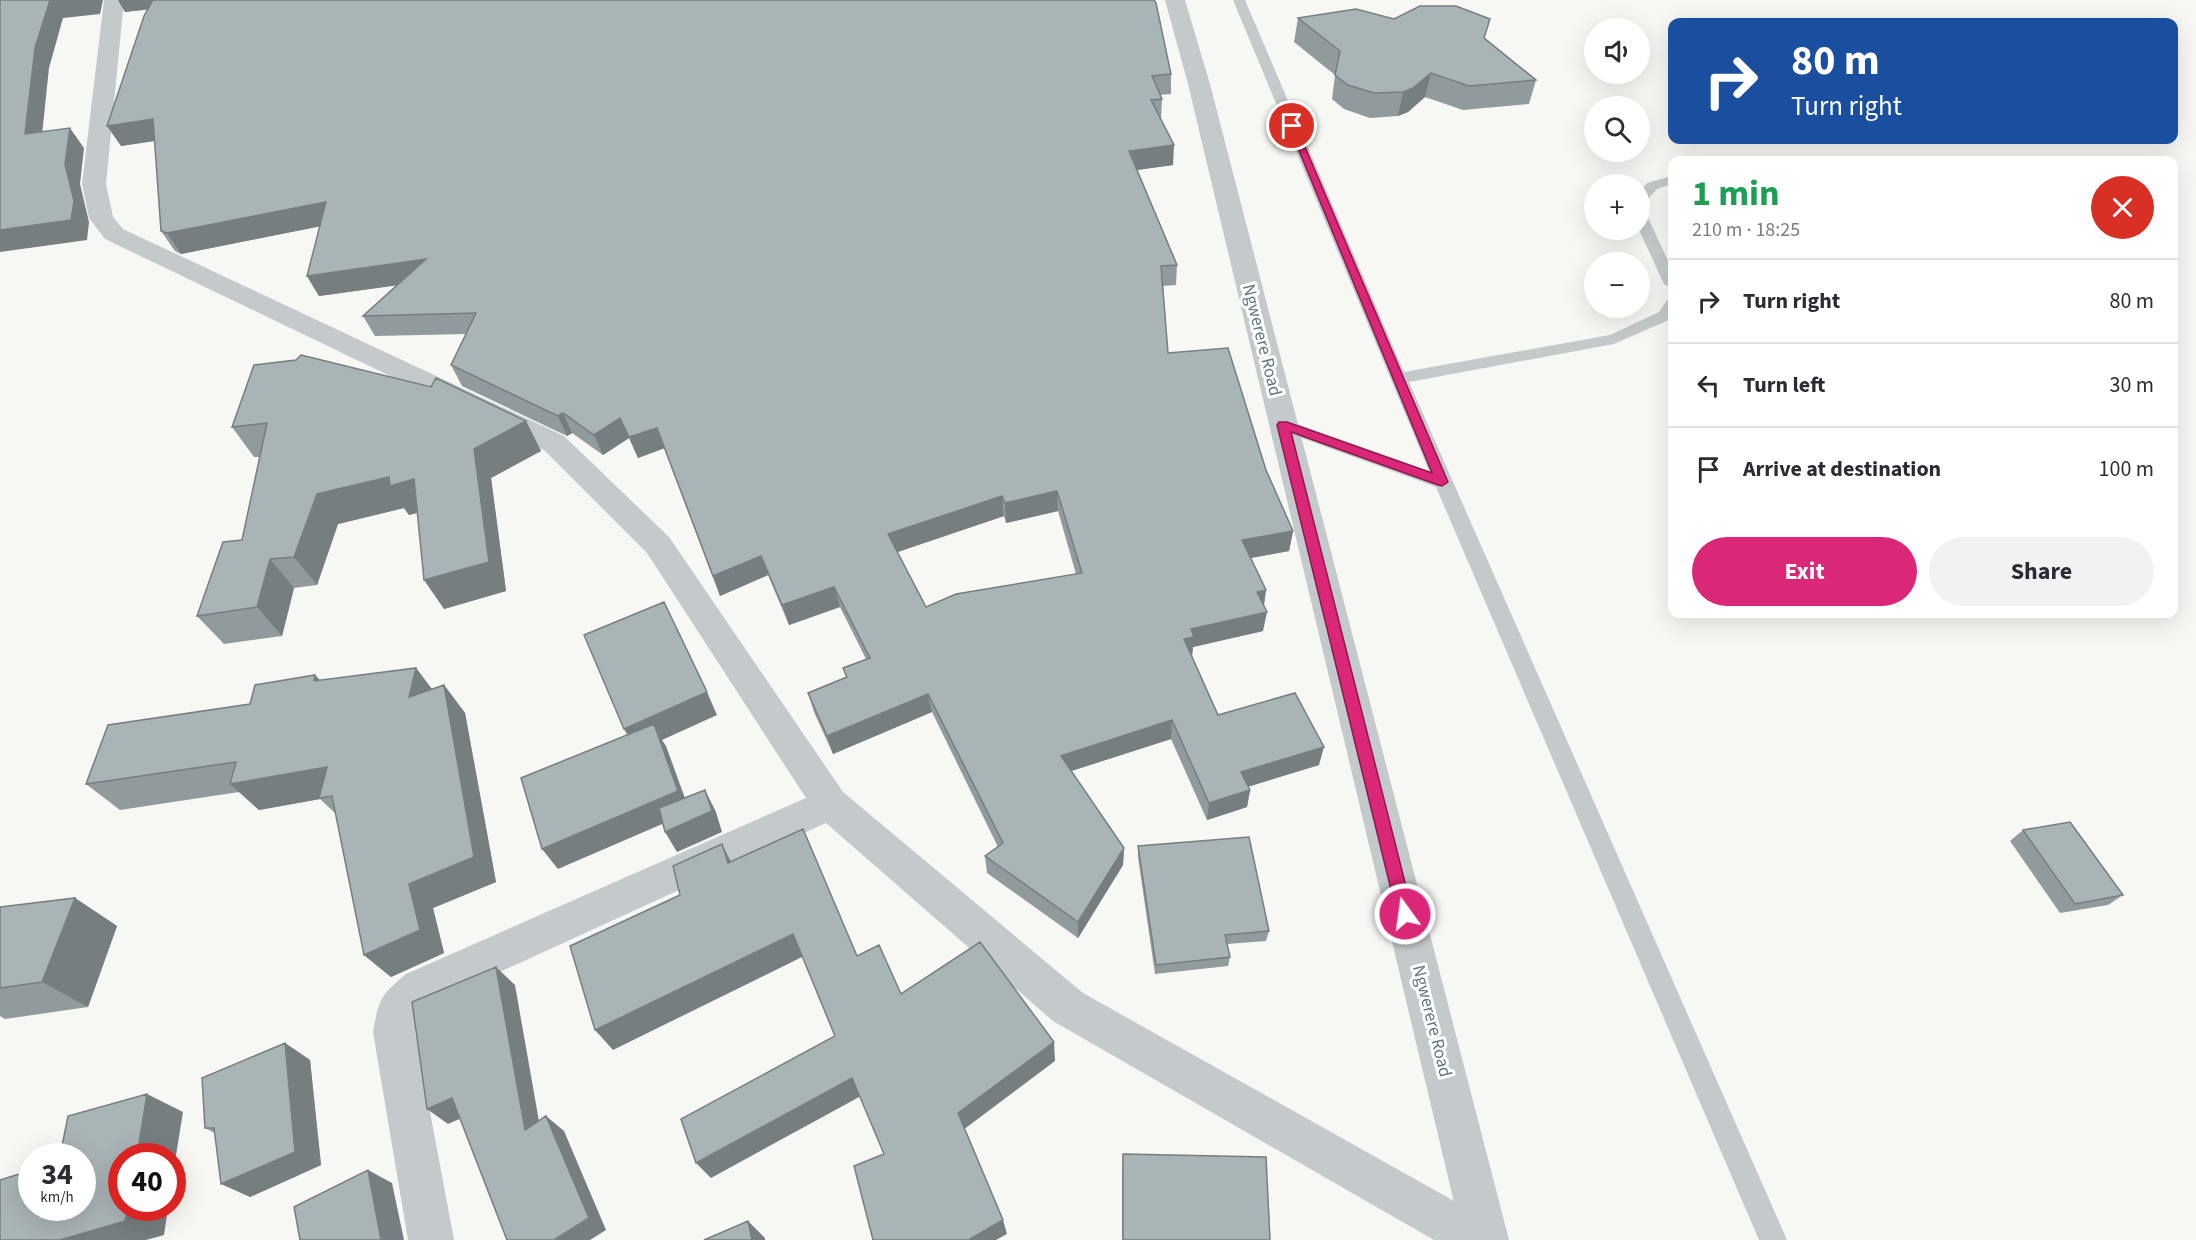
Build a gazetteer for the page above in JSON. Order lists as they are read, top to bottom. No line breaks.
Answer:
{"streets":{"street":["Ngwerere Road"]},"page":{"map_buttons":["+","−"],"turn":["80 m","Turn right"],"heading":["1 min","210 m · 18:25"],"list":[{"name":"Turn right","value":"80 m"},{"name":"Turn left","value":"30 m"},{"name":"Arrive at destination","value":"100 m"}],"buttons":["Exit","Share"],"speed":"34 km/h","limit":"40"}}
